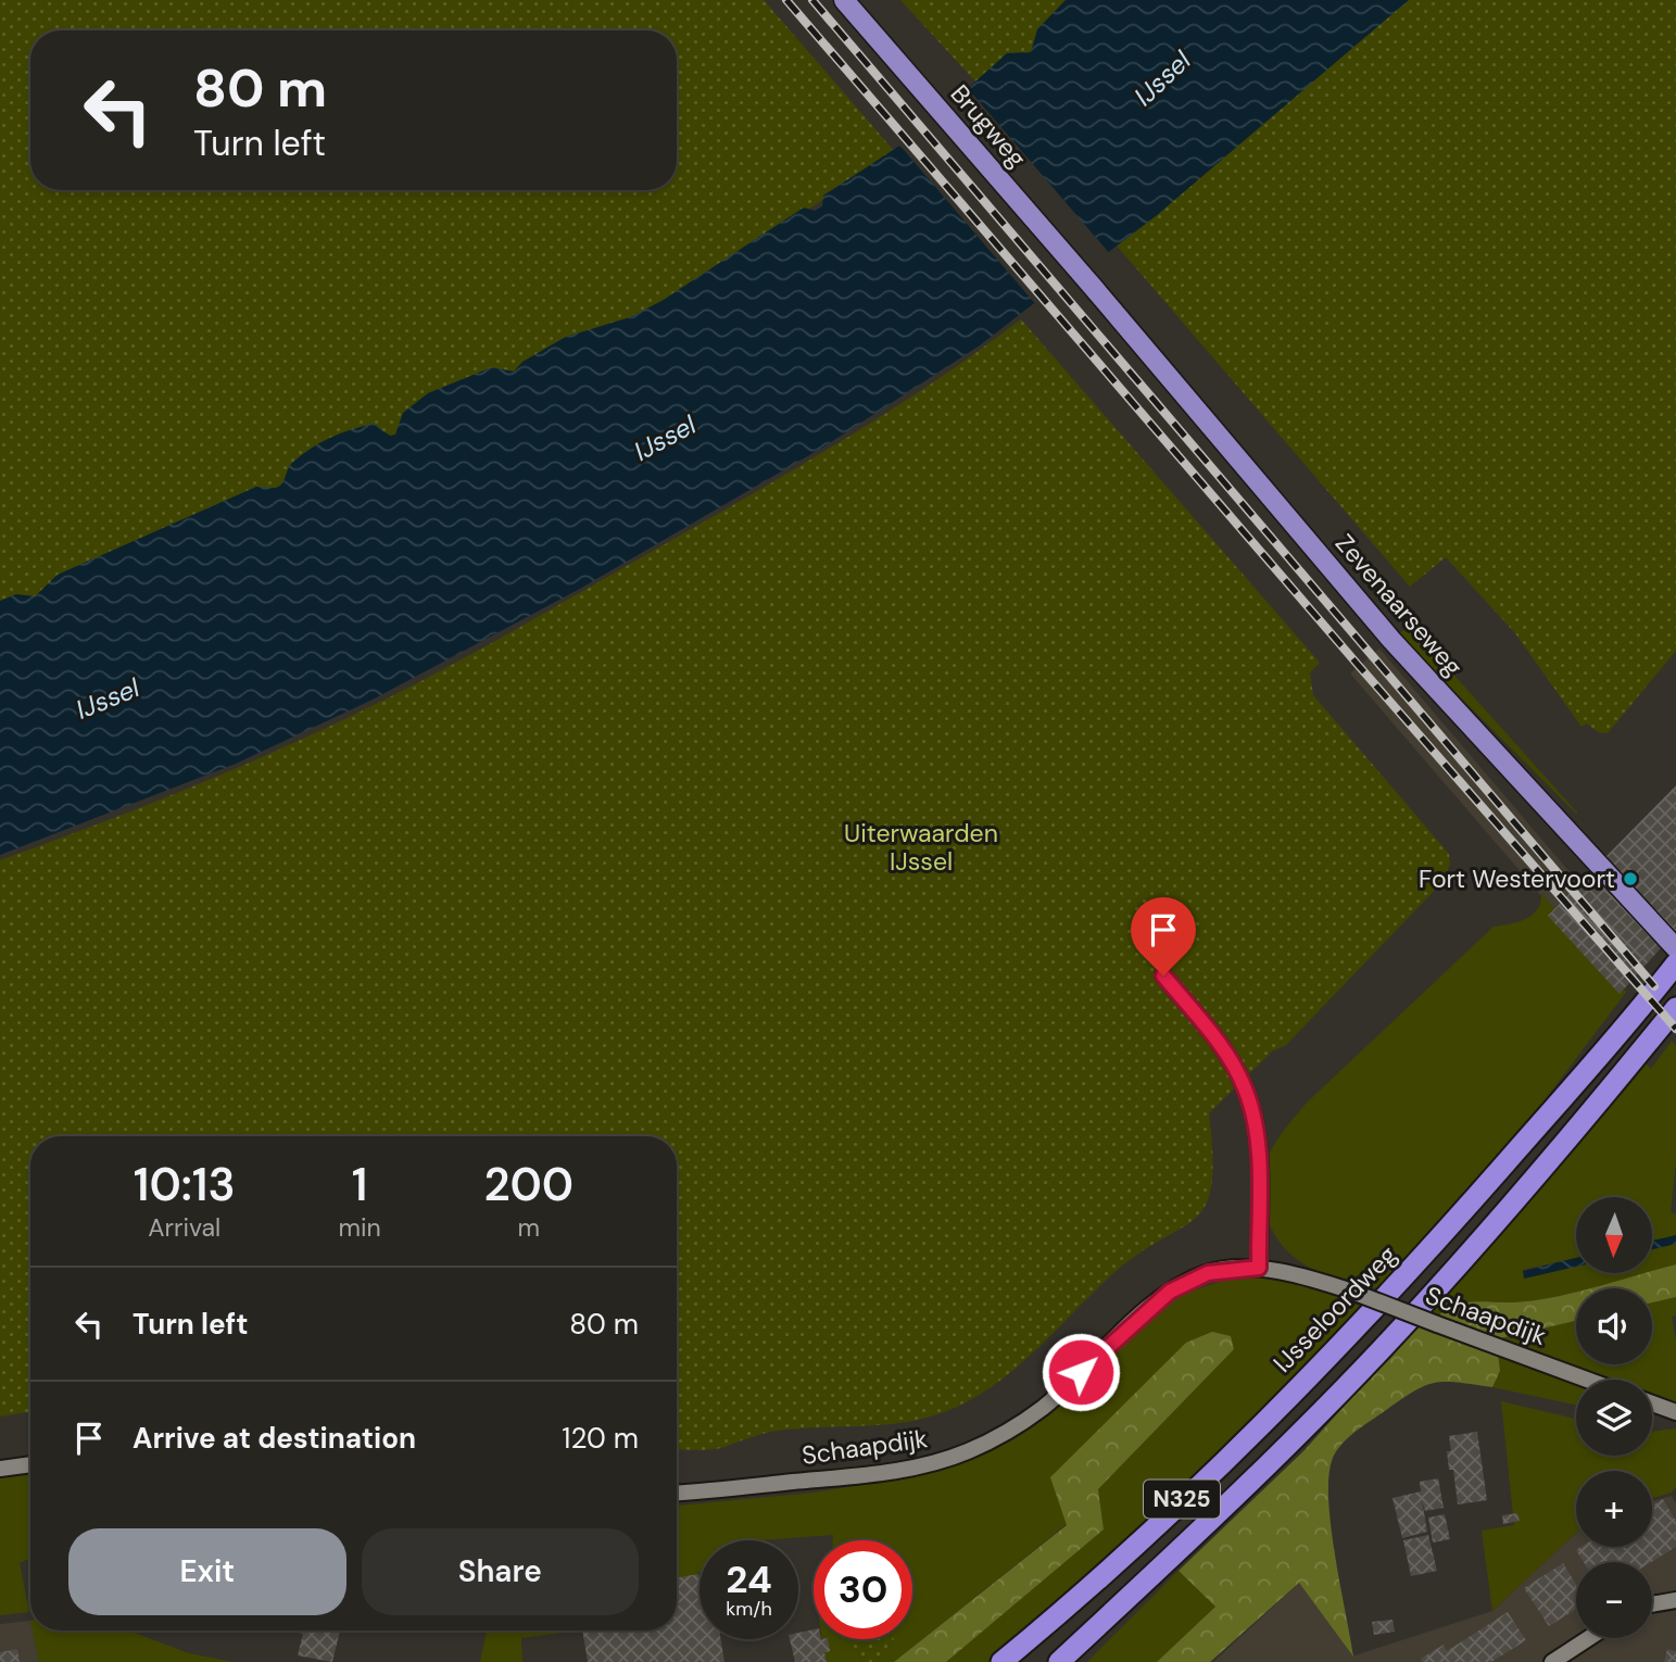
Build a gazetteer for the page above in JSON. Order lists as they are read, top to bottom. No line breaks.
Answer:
{"streets":{"highway":["IJsseloordweg","N325"],"main road":["Brugweg","Zevenaarseweg"],"street":["Schaapdijk"]},"crossings":[["Brugweg","Zevenaarseweg"]],"water":["IJssel"],"parks":["Uiterwaarden IJssel"],"places":["Fort Westervoort"],"north":"bottom","page":{"turn":["80 m","Turn left"],"eta":["10:13","Arrival","1","min","200","m"],"map_buttons":["+","−"],"list":[{"name":"Turn left","value":"80 m"},{"name":"Arrive at destination","value":"120 m"}],"buttons":["Exit","Share"],"speed":"24 km/h","limit":"30"}}
